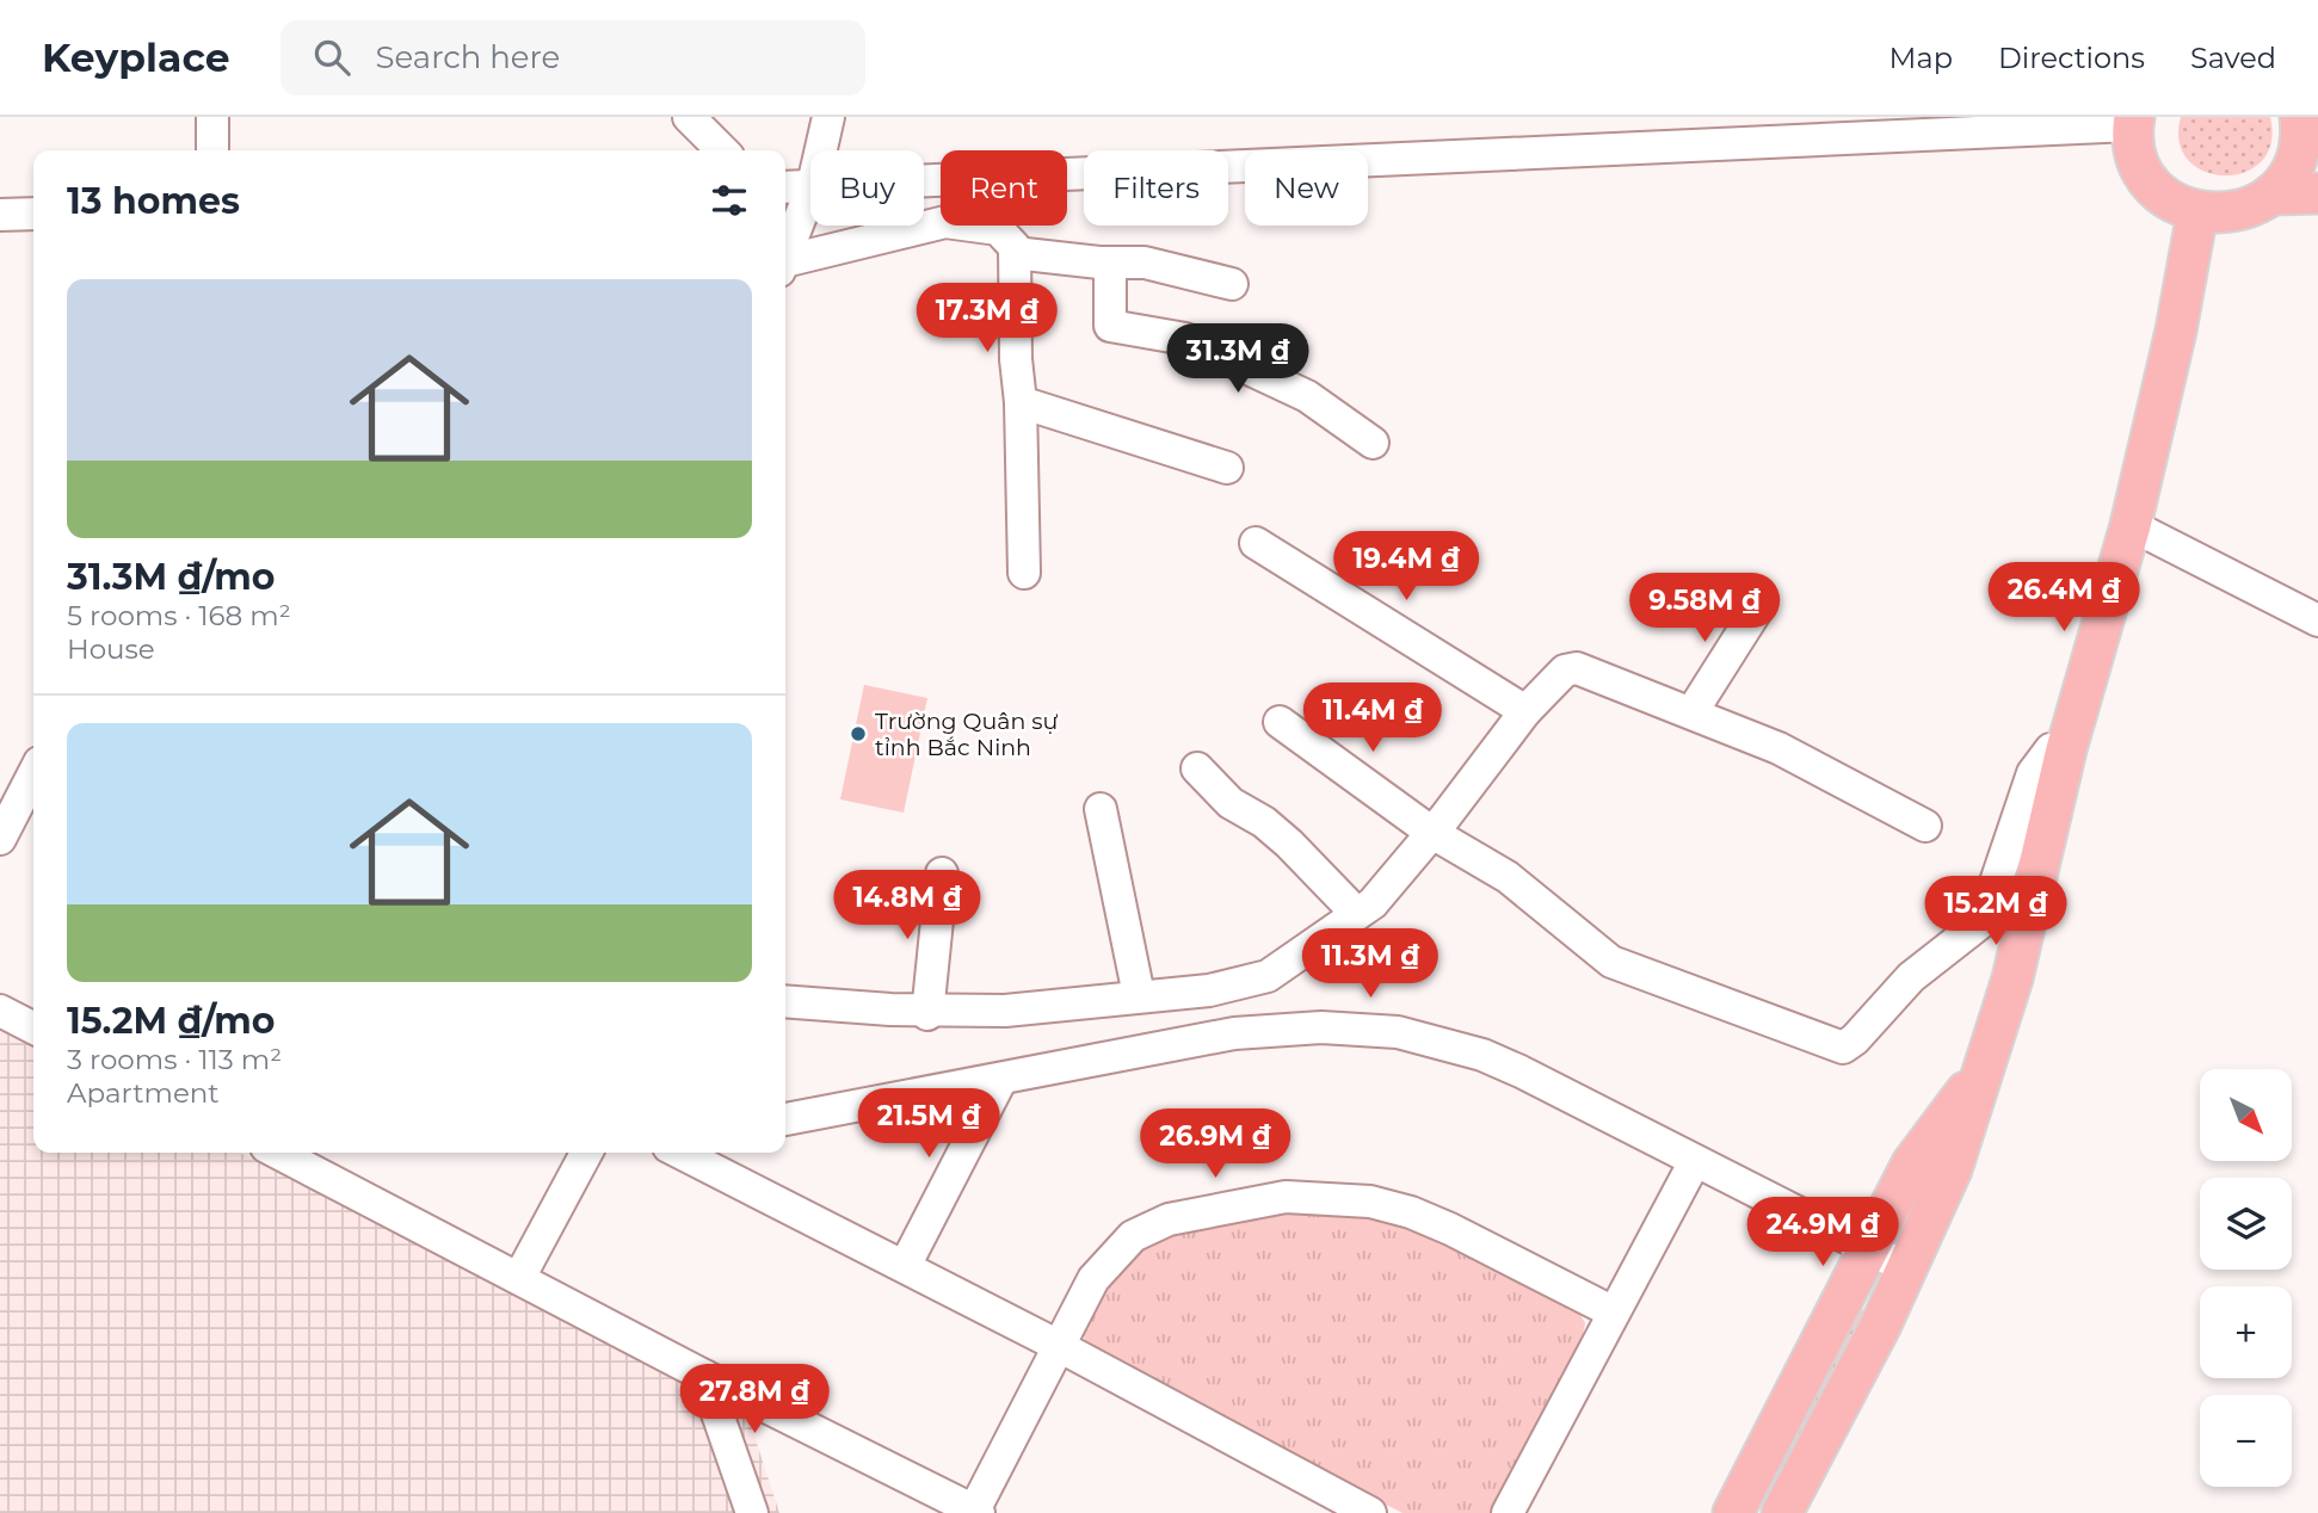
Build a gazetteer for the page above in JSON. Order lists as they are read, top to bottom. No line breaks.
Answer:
{"places":["Trường Quân sự tỉnh Bắc Ninh"],"north":"bottom right","page":{"header":"Keyplace","search":"Search here","nav":["Map","Directions","Saved"],"chip":["Buy","Rent","Filters","New"],"heading":"13 homes","list":[{"name":"31.3M ₫/mo","note":"5 rooms · 168 m² · House"},{"name":"15.2M ₫/mo","note":"3 rooms · 113 m² · Apartment"}],"price":["17.3M ₫","31.3M ₫","19.4M ₫","26.4M ₫","9.58M ₫","11.4M ₫","14.8M ₫","15.2M ₫","11.3M ₫","21.5M ₫","26.9M ₫","24.9M ₫","27.8M ₫"],"map_buttons":["+","−"]}}
